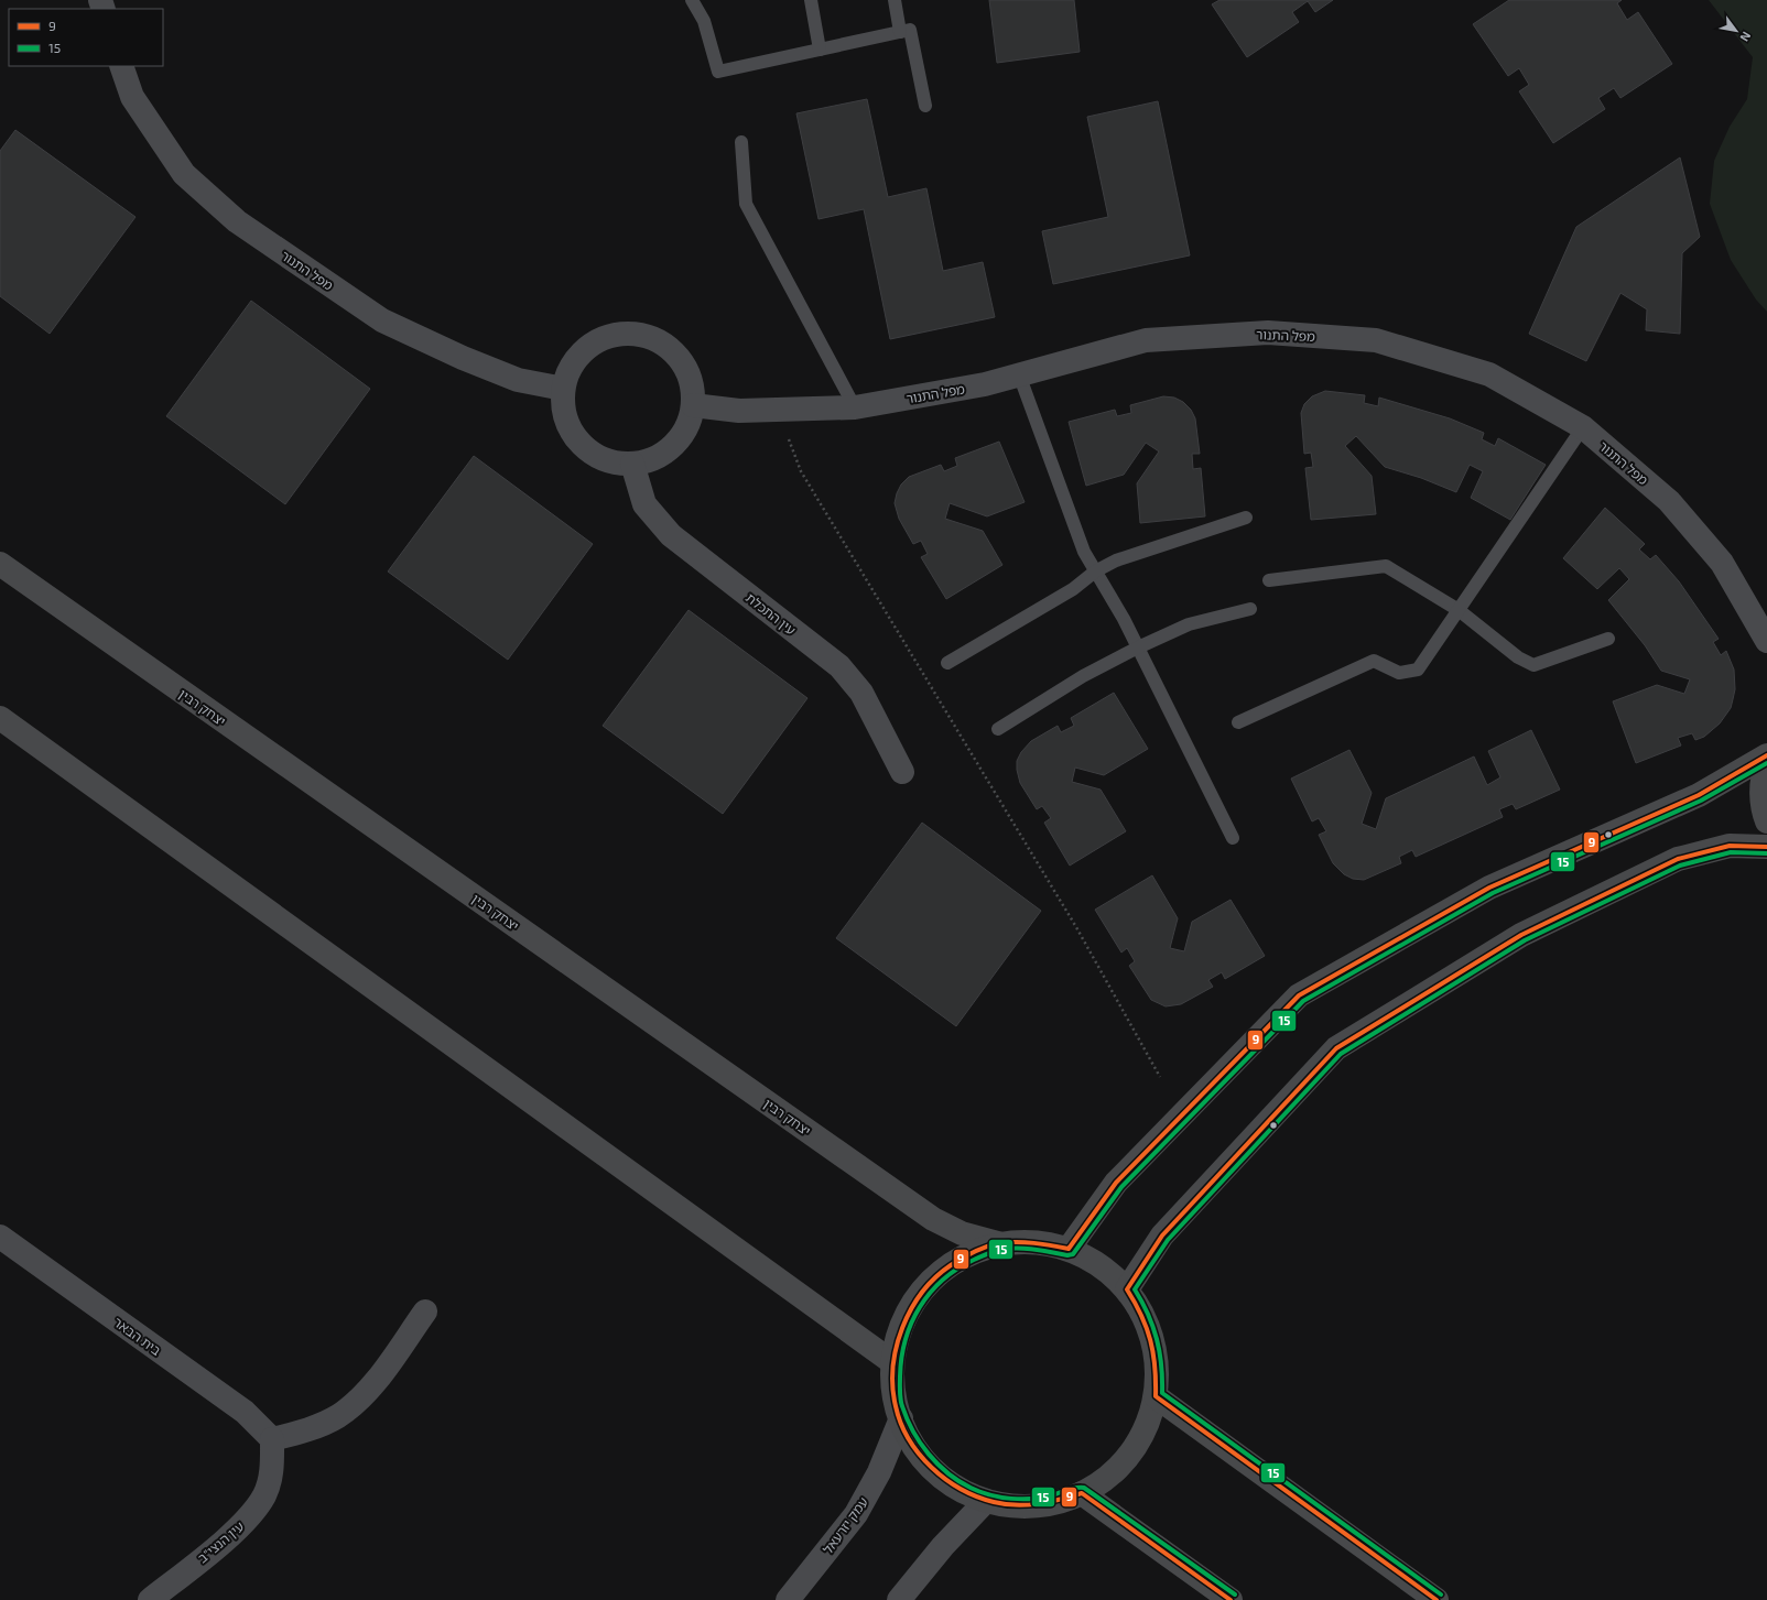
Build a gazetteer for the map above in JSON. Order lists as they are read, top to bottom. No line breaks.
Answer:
{"streets":{"main road":["יצחק רבין"],"street":["מפל התנור","עין התכלת","בית הבאר","עמק יזרעאל","עין הנצי\"ב"]},"crossings":[["מפל התנור","עין התכלת"],["בית הבאר","עין הנצי\"ב"]],"lines":["transit line 9","transit line 15"],"legend":["9","15"],"north":"bottom right"}
